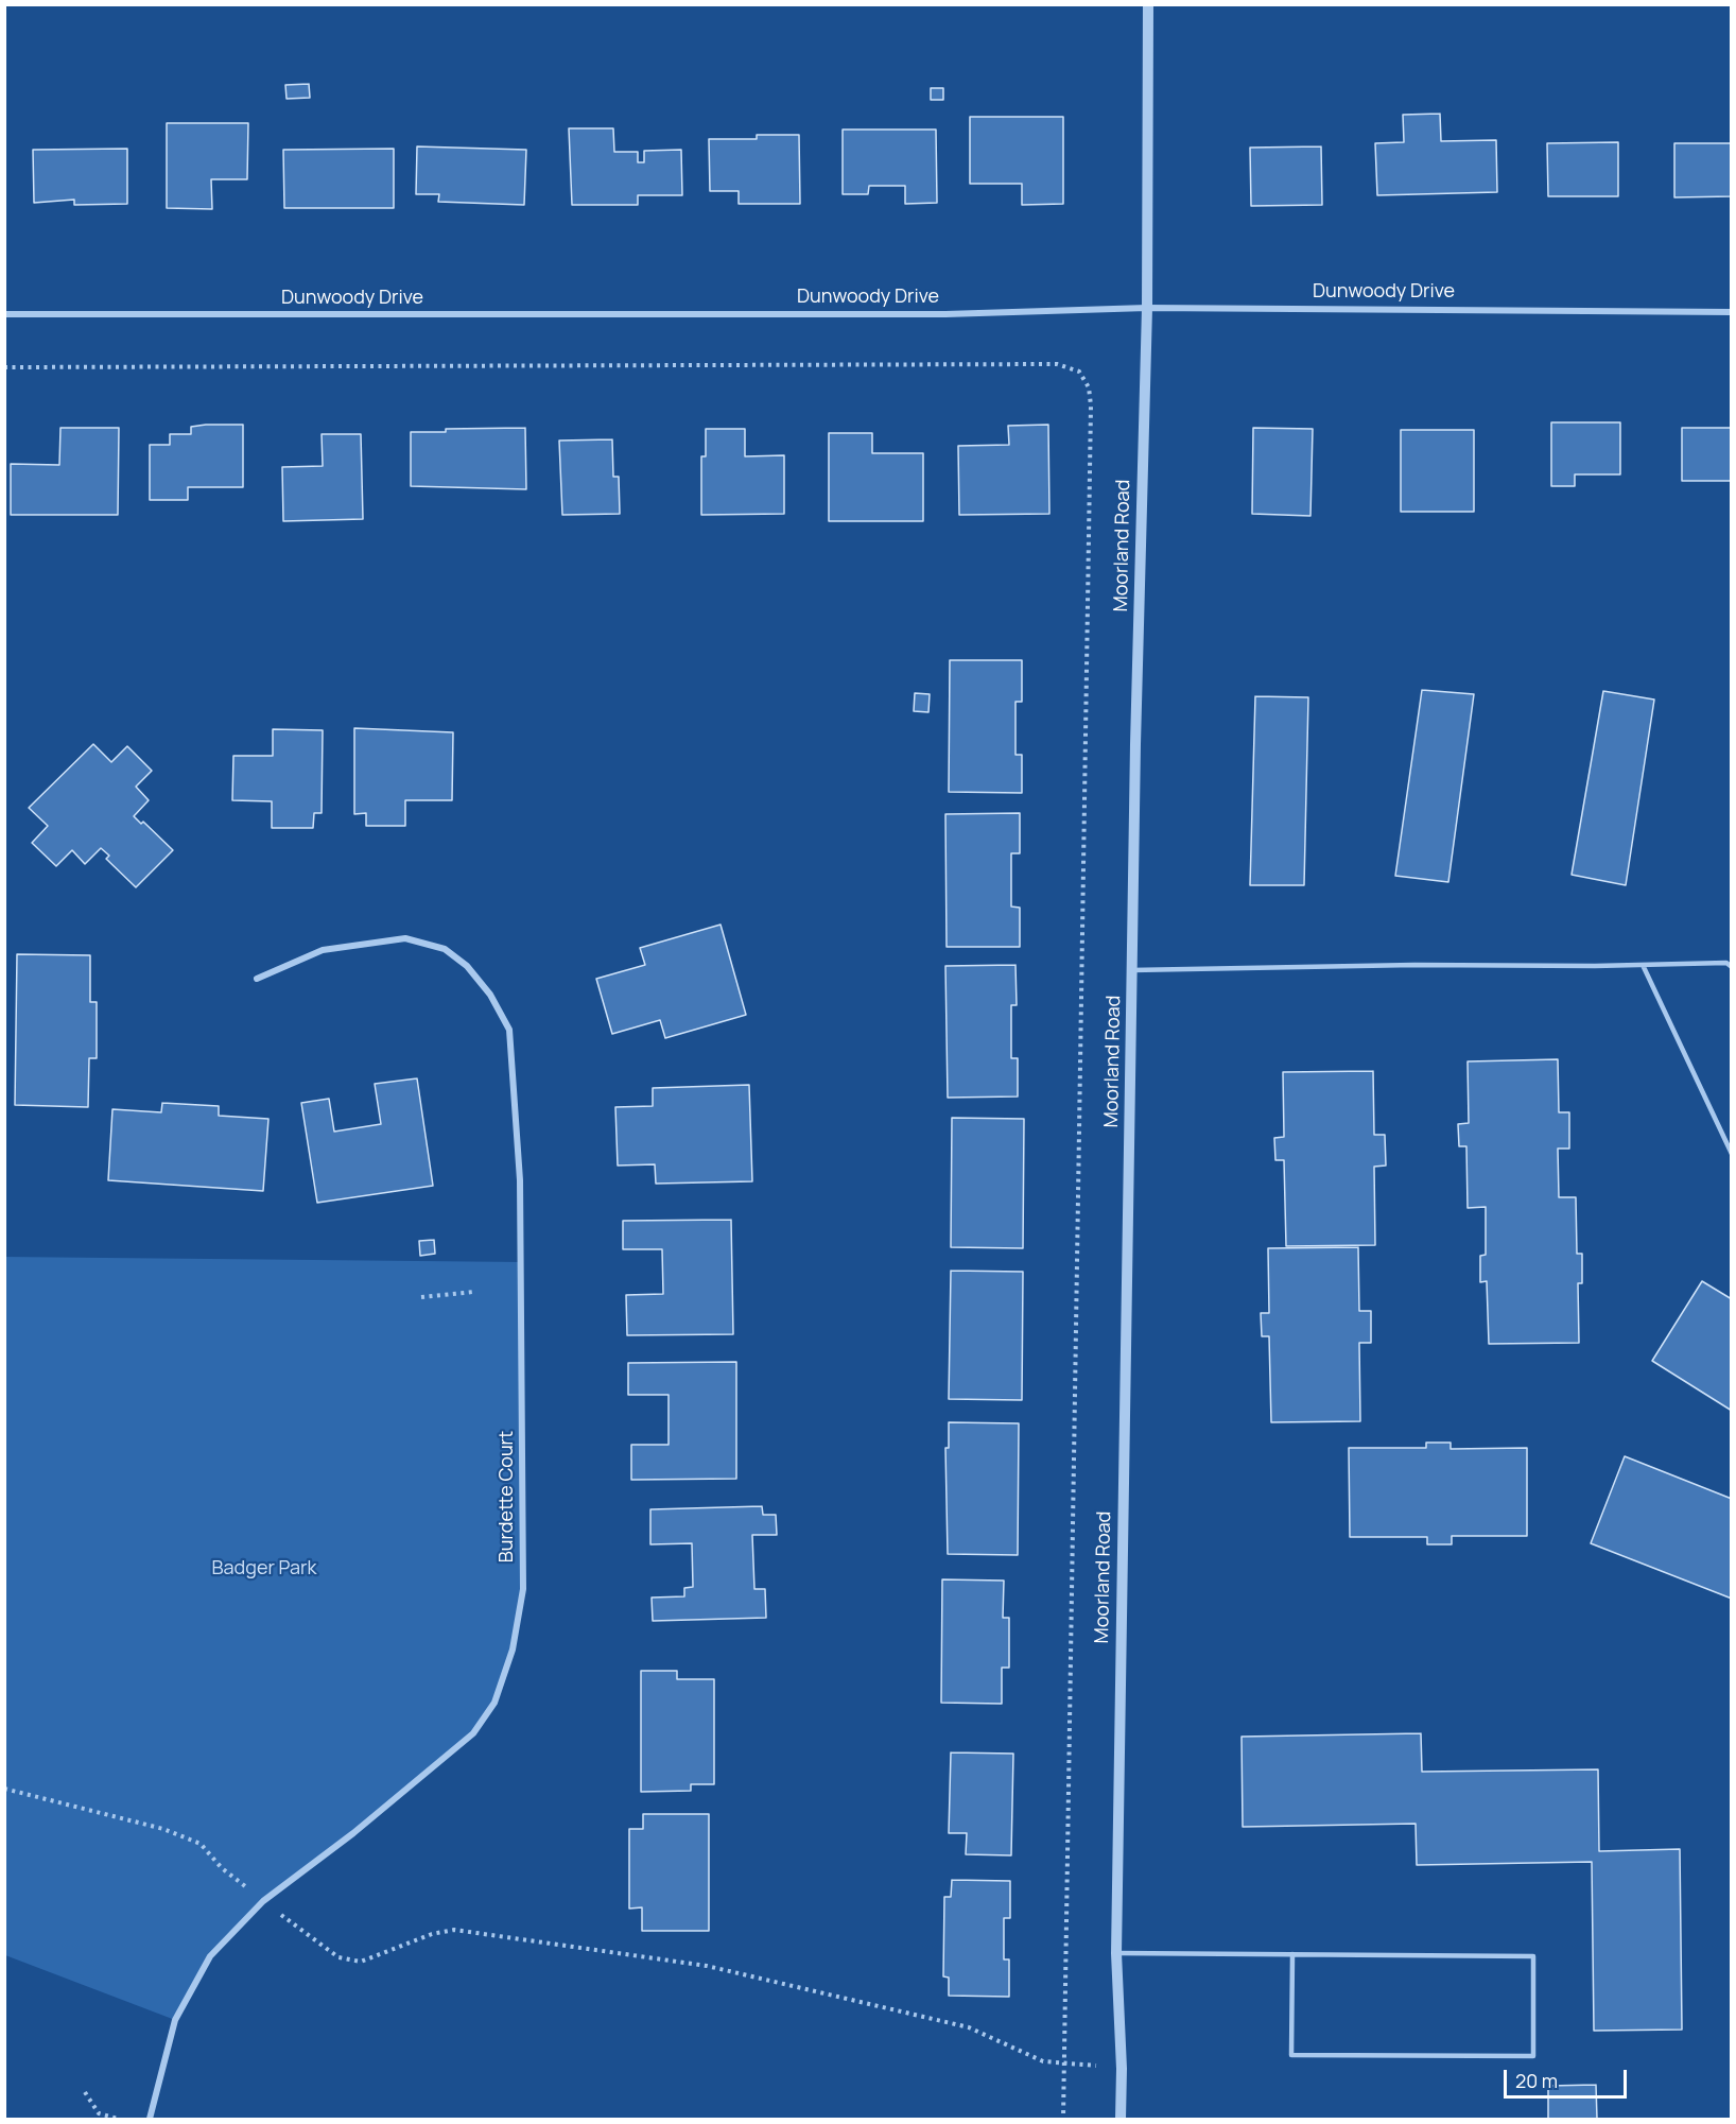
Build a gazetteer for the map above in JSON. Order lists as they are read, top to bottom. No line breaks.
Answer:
{"streets":{"street":["Dunwoody Drive","Moorland Road","Burdette Court"]},"crossings":[["Dunwoody Drive","Moorland Road"]],"parks":["Badger Park"],"scale_bar":"20 m"}
